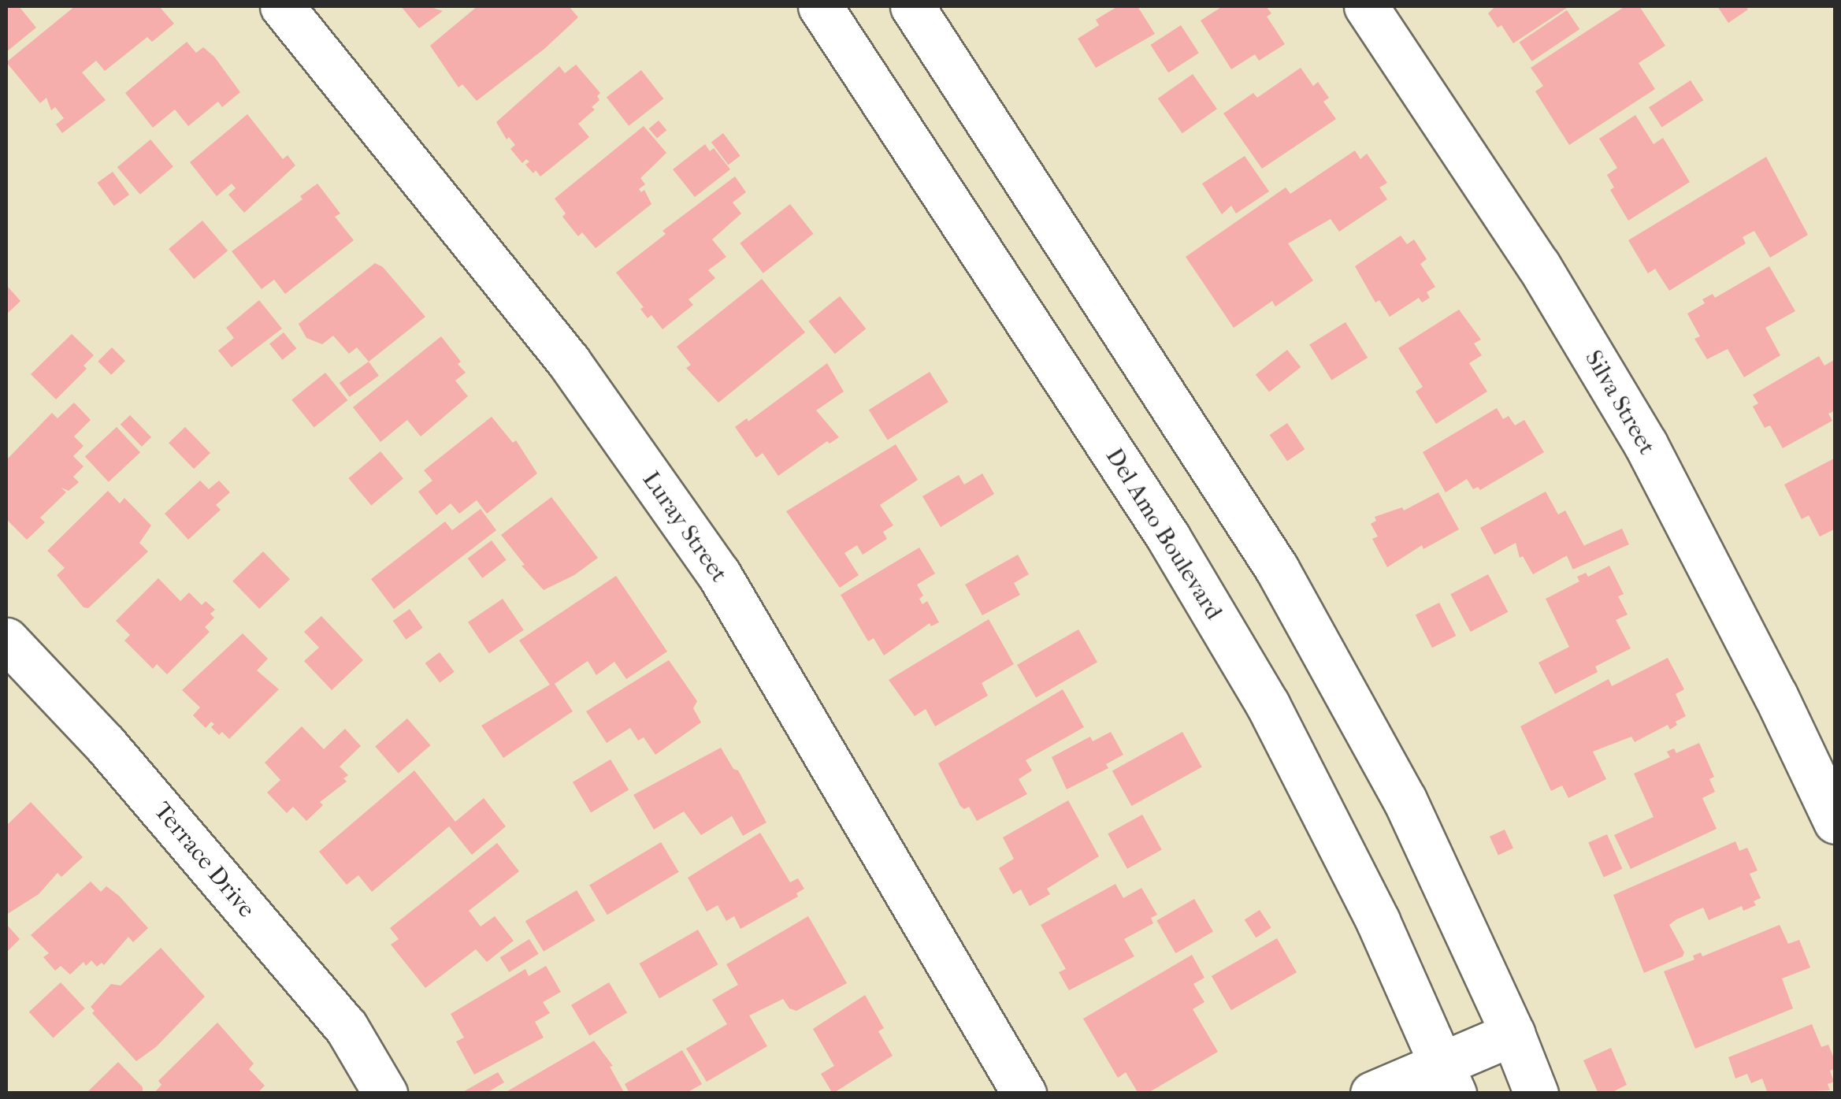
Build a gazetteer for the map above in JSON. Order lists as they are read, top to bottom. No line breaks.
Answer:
{"streets":{"street":["Silva Street","Luray Street","Del Amo Boulevard","Terrace Drive"]}}
